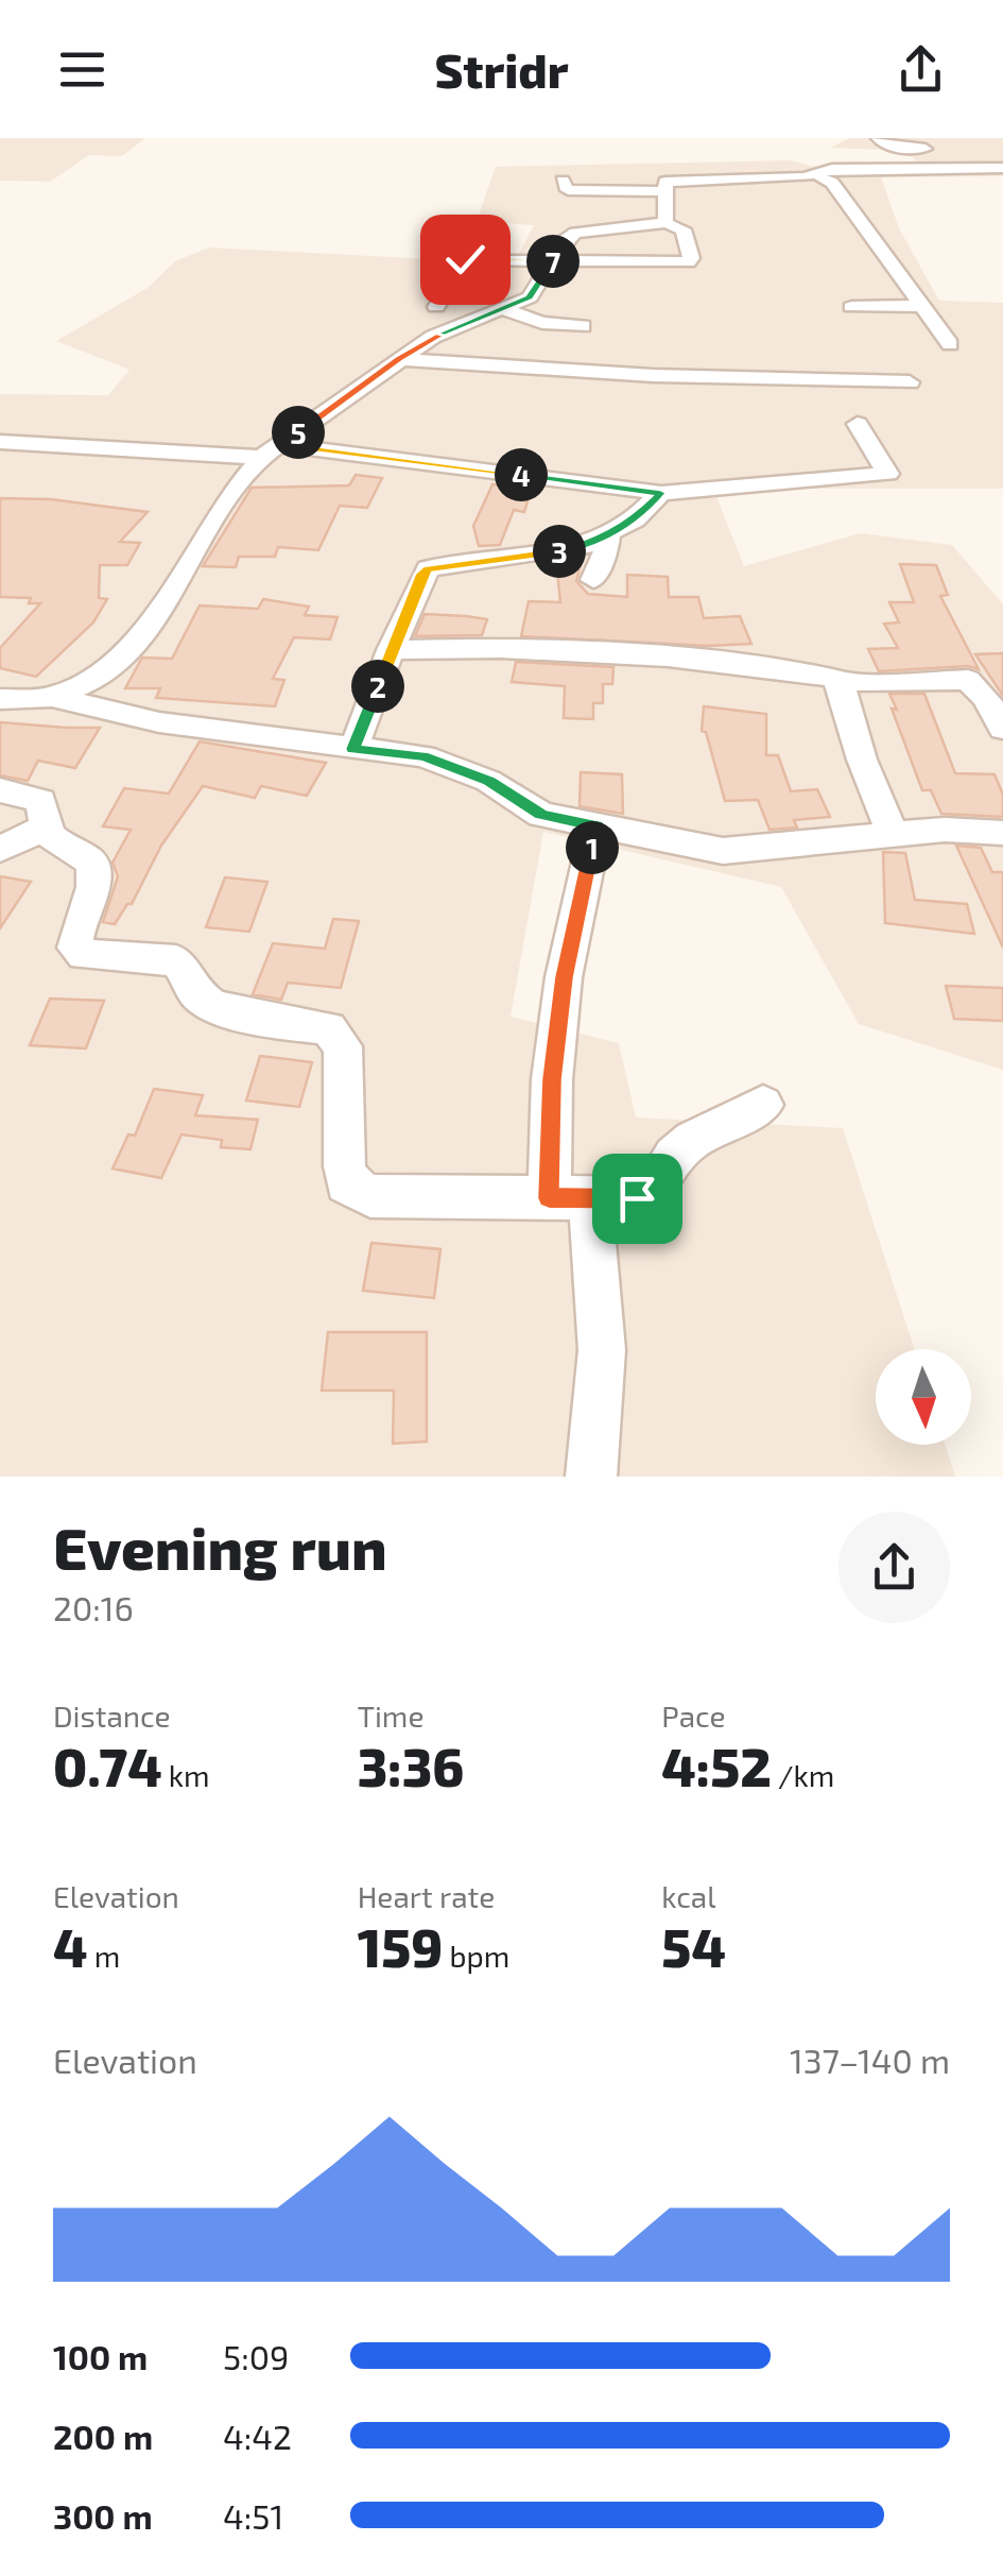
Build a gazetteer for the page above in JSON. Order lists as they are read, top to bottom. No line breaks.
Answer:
{"north":"bottom","page":{"header":"Stridr","pins":["7","5","4","3","2","1"],"heading":["Evening run","20:16"],"stats":[["Distance","0.74 km"],["Time","3:36"],["Pace","4:52 /km"],["Elevation","4 m"],["Heart rate","159 bpm"],["kcal","54"]],"chart":["Elevation","137–140 m"],"list":[{"name":"100 m","note":"5:09"},{"name":"200 m","note":"4:42"},{"name":"300 m","note":"4:51"}]}}
